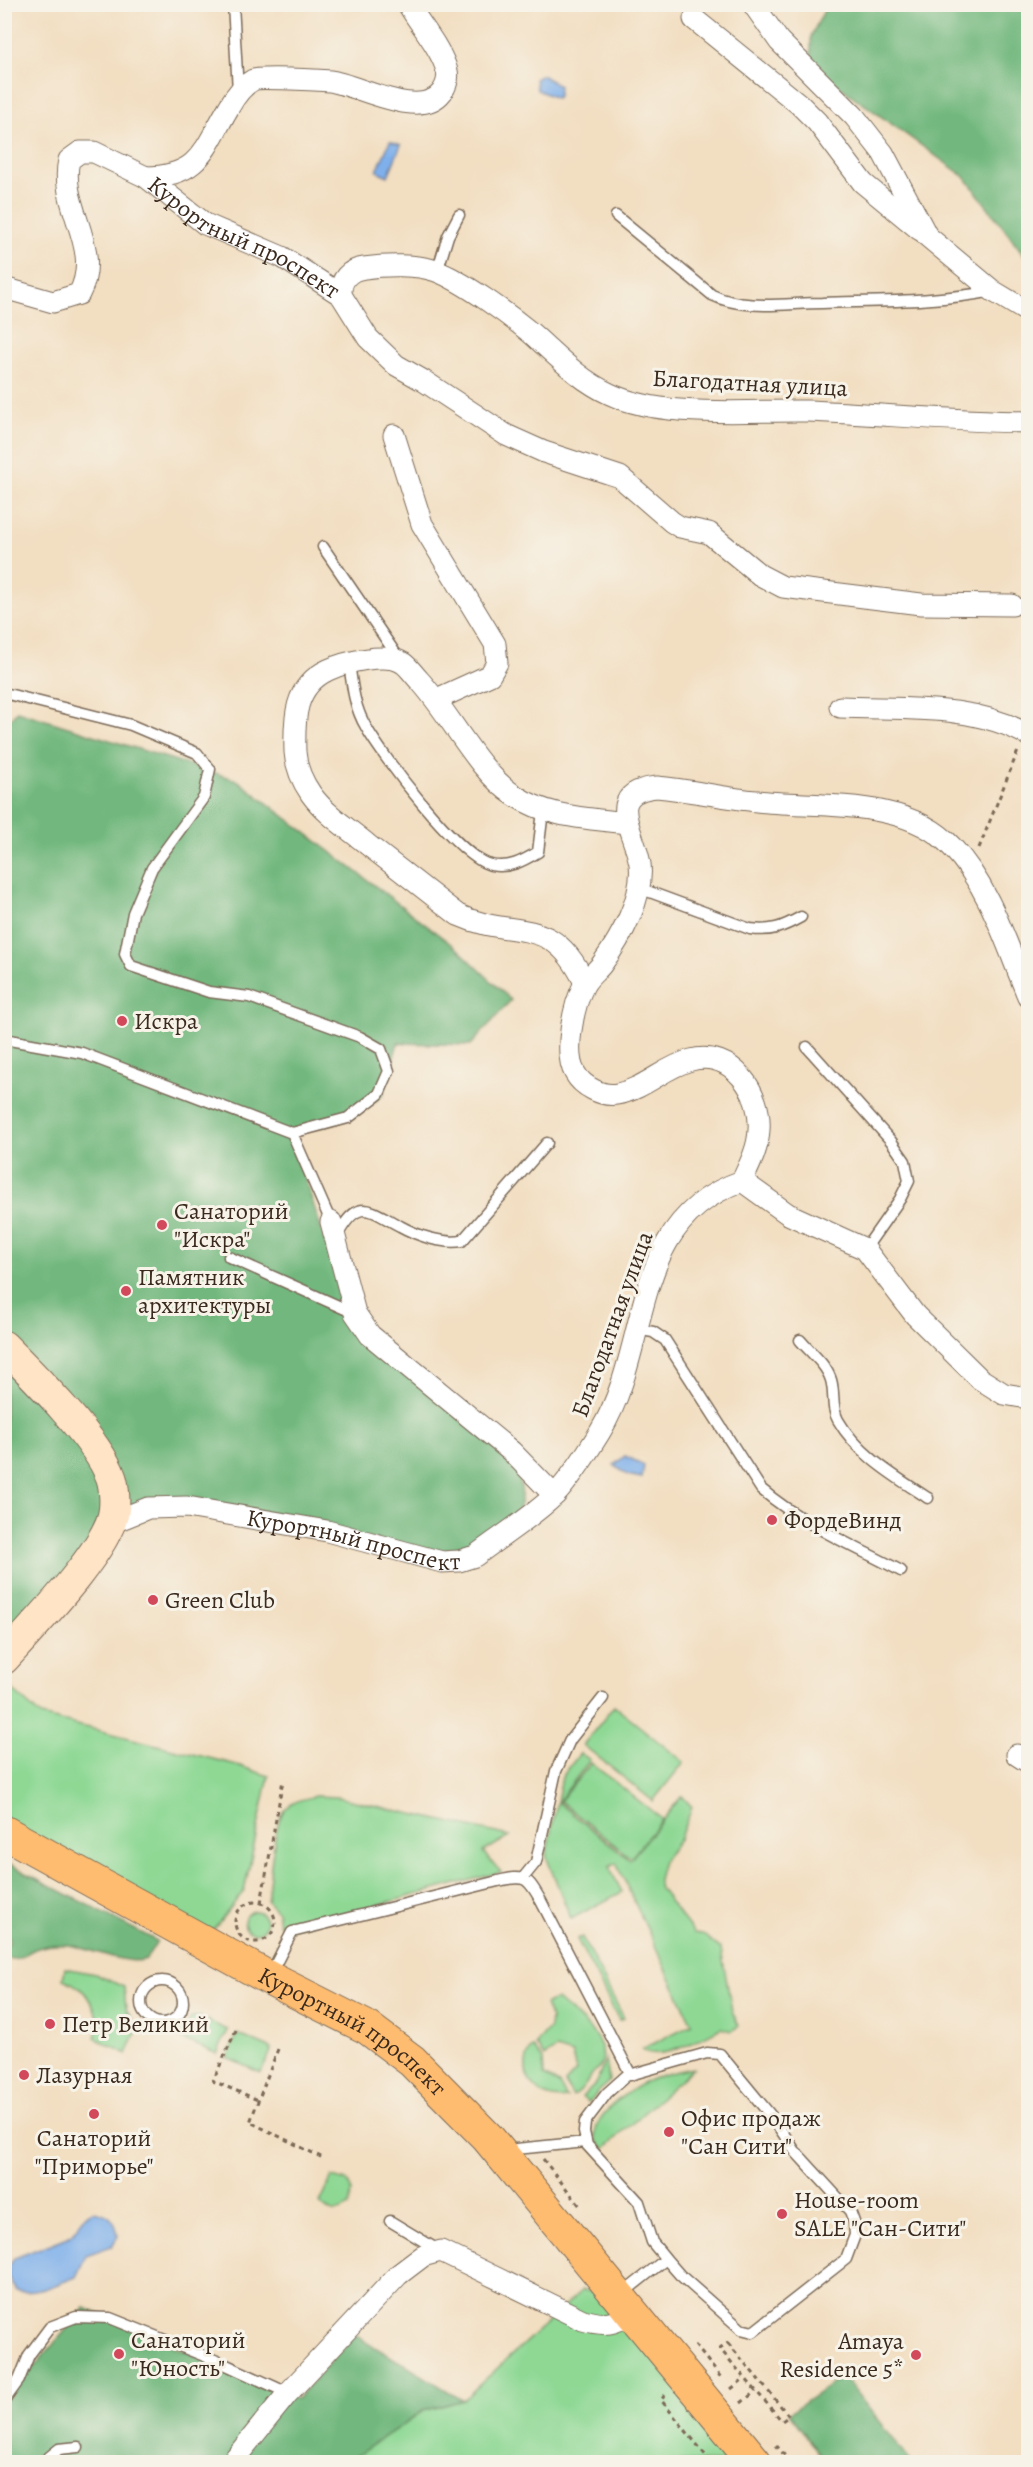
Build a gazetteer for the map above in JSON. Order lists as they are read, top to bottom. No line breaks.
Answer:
{"streets":{"main road":["Курортный проспект"],"street":["Благодатная улица"]},"crossings":[["Курортный проспект","Благодатная улица"]],"places":["Искра","Санаторий \"Искра\"","Памятник архитектуры","ФордеВинд","Green Club","Петр Великий","Лазурная","Санаторий \"Приморье\"","Офис продаж \"Сан Сити\"","House-room SALE \"Сан-Сити\"","Санаторий \"Юность\"","Amaya Residence 5*"]}
